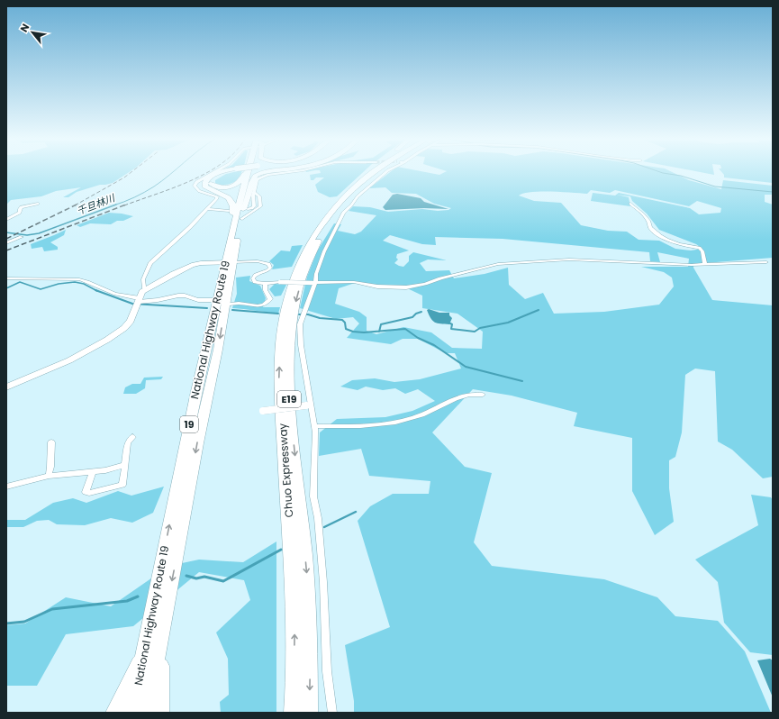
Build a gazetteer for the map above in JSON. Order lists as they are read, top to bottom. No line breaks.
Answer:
{"streets":{"highway":["National Highway Route 19","E19","19","Chuo Expressway"]},"water":["千旦林川"],"north":"top left"}
